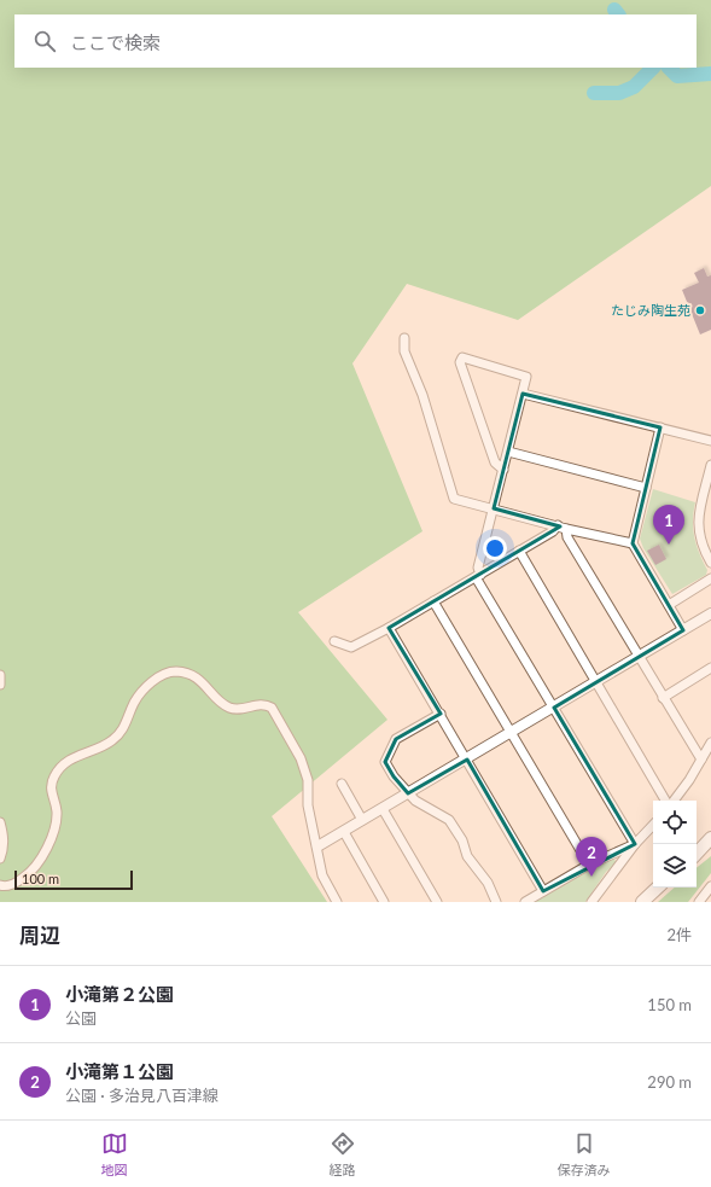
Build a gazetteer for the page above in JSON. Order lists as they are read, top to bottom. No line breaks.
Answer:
{"places":["たじみ陶生苑"],"scale_bar":"100 m","page":{"search":"ここで検索","pins":["1","2"],"scale":"100 m","heading":["周辺","2件"],"list":[{"mark":"1","name":"小滝第２公園","note":"公園","value":"150 m"},{"mark":"2","name":"小滝第１公園","note":"公園 · 多治見八百津線","value":"290 m"}],"nav":["地図","経路","保存済み"]}}
